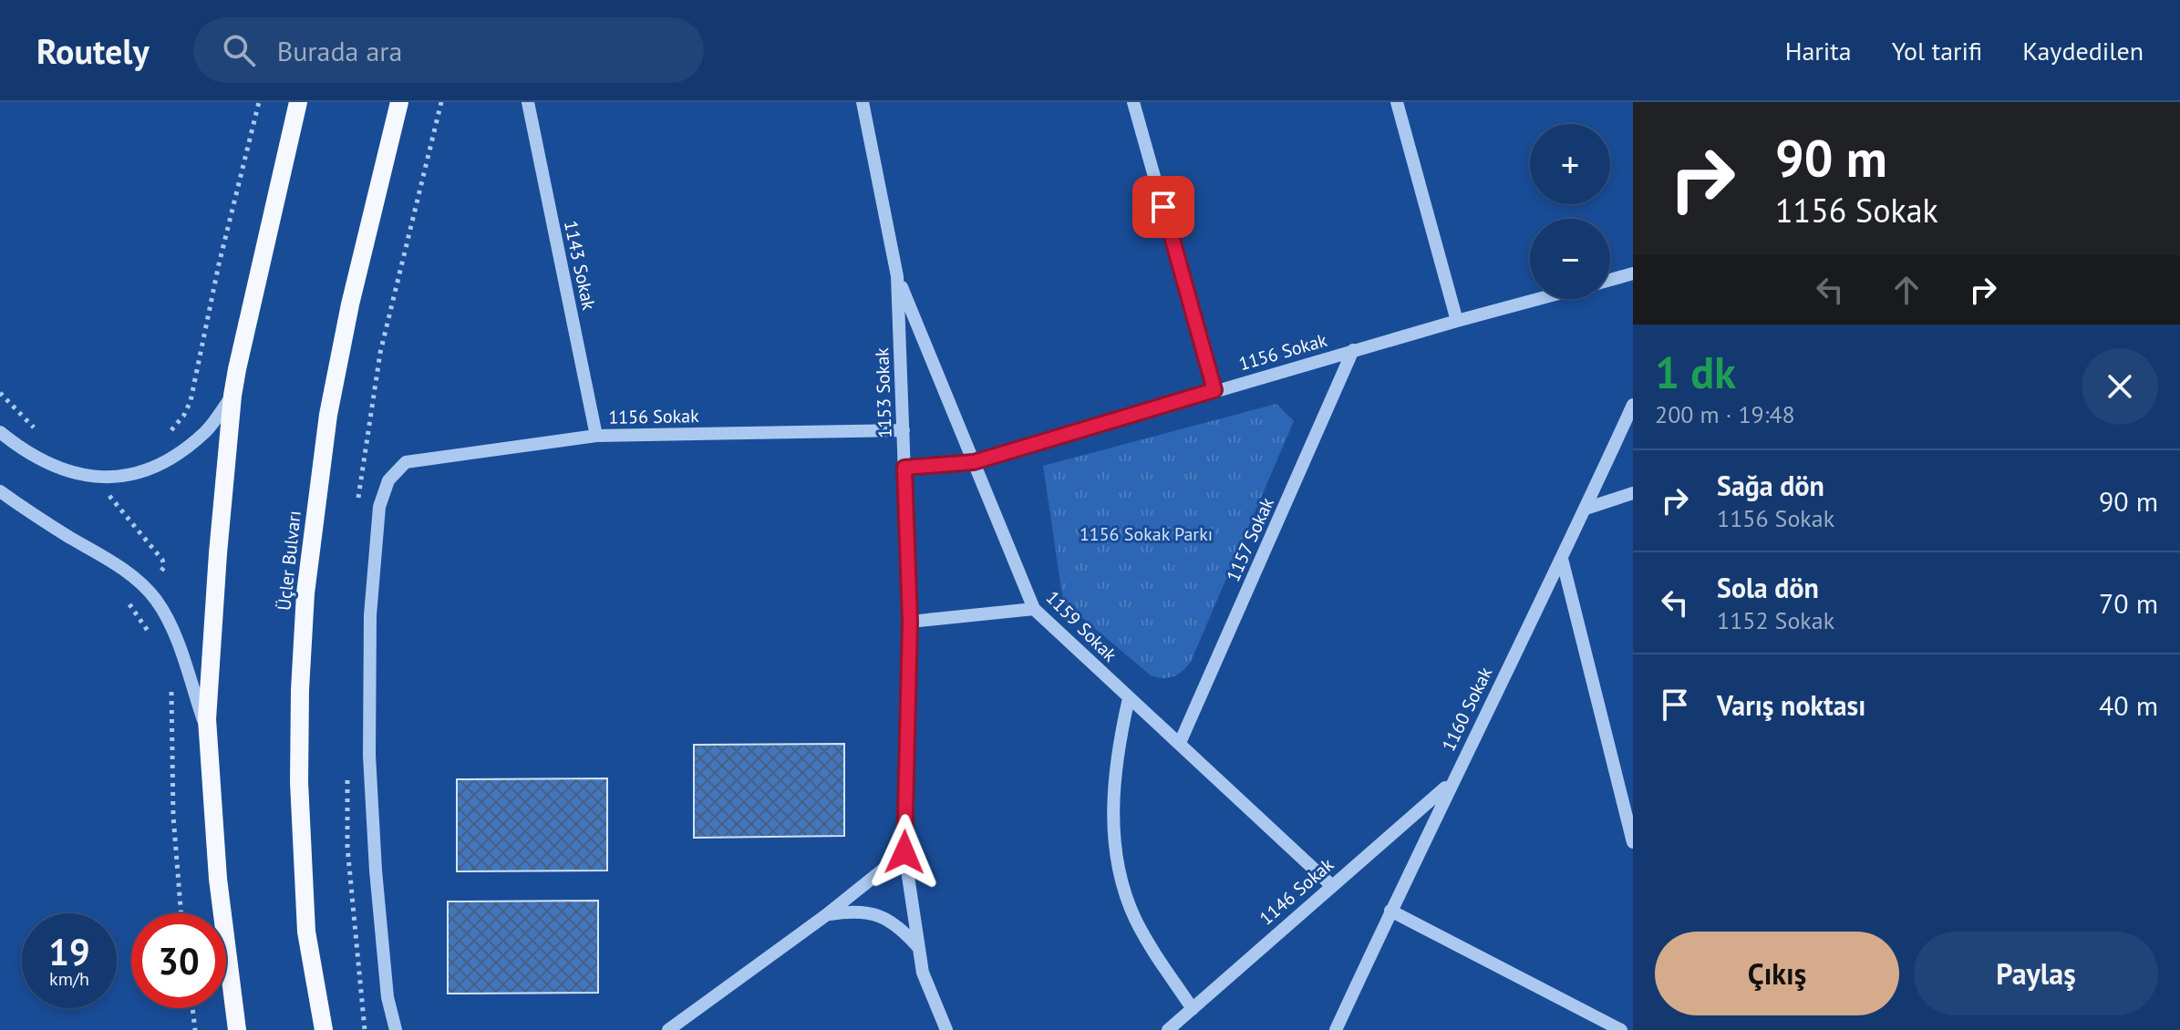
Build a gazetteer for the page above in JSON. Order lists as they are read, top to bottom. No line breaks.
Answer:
{"streets":{"main road":["Üçler Bulvarı"],"street":["1143 Sokak","1156 Sokak","1153 Sokak","1157 Sokak","1159 Sokak","1160 Sokak","1146 Sokak"]},"crossings":[["1143 Sokak","1156 Sokak"],["1156 Sokak","1153 Sokak"],["1156 Sokak","1157 Sokak"],["1156 Sokak","1159 Sokak"],["1153 Sokak","1159 Sokak"],["1157 Sokak","1159 Sokak"],["1159 Sokak","1146 Sokak"],["1160 Sokak","1146 Sokak"]],"parks":["1156 Sokak Parkı"],"page":{"header":"Routely","search":"Burada ara","nav":["Harita","Yol tarifi","Kaydedilen"],"turn":["90 m","1156 Sokak"],"map_buttons":["+","−"],"heading":["1 dk","200 m · 19:48"],"list":[{"name":"Sağa dön","note":"1156 Sokak","value":"90 m"},{"name":"Sola dön","note":"1152 Sokak","value":"70 m"},{"name":"Varış noktası","value":"40 m"}],"speed":"19 km/h","limit":"30","buttons":["Çıkış","Paylaş"]}}
